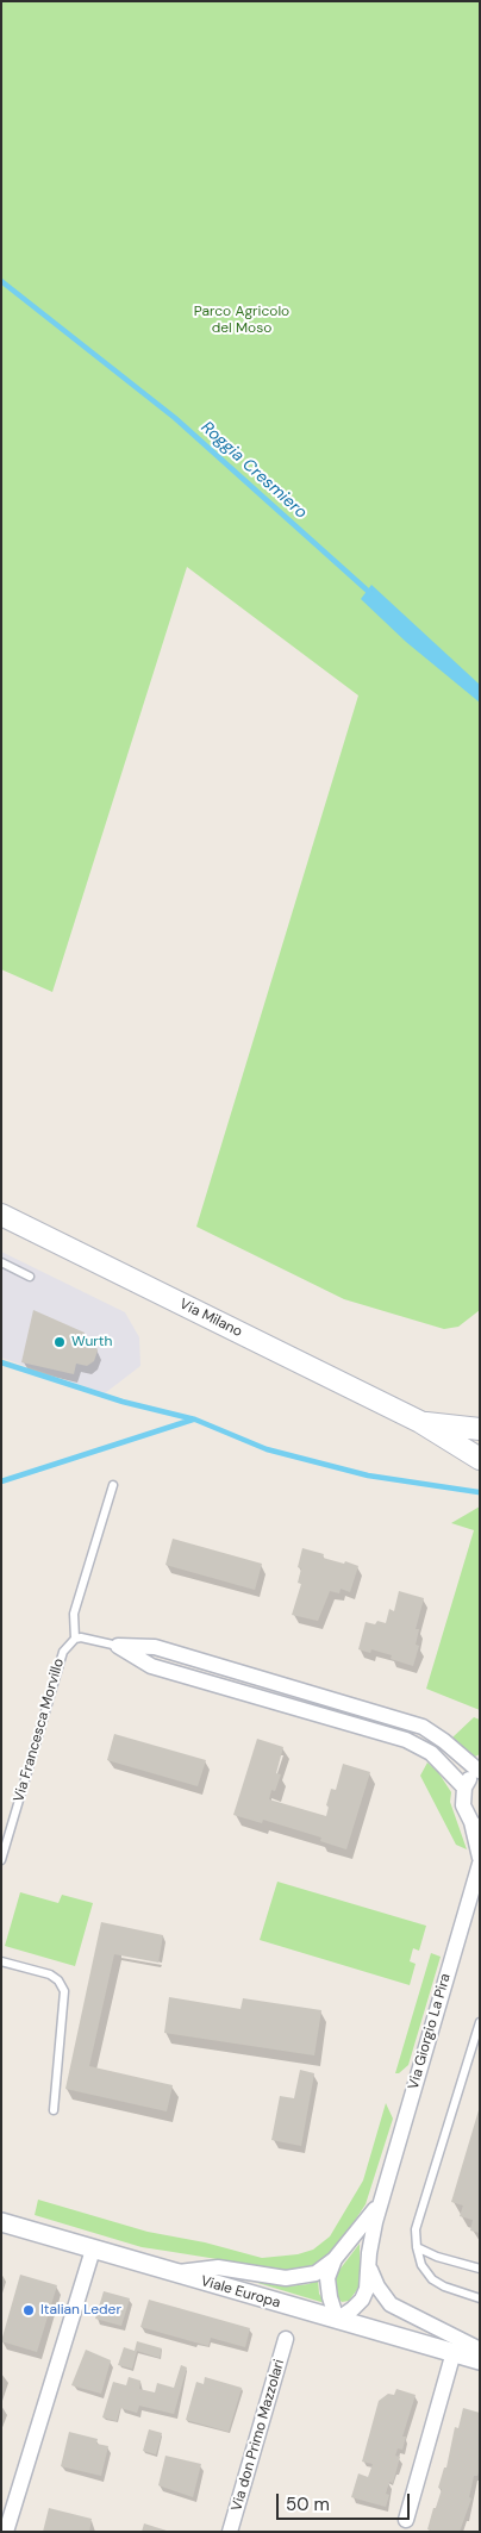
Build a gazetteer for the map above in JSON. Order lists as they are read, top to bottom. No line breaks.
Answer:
{"streets":{"main road":["Via Milano"],"street":["Via Giorgio La Pira","Viale Europa","Via don Primo Mazzolari"],"lane":["Via Francesca Morvillo"]},"crossings":[["Via Giorgio La Pira","Viale Europa"]],"water":["Roggia Cresmiero"],"parks":["Parco Agricolo del Moso"],"places":["Wurth","Italian Leder"],"scale_bar":"50 m"}
